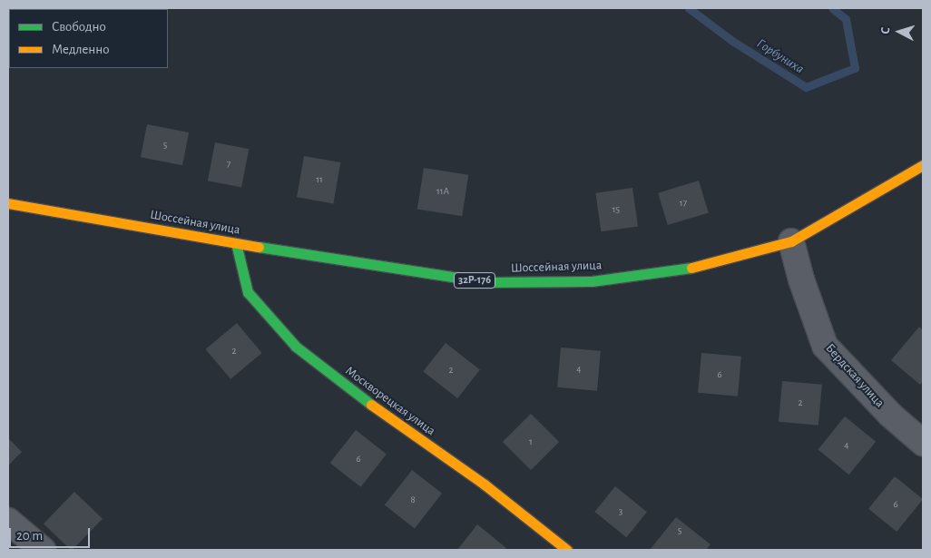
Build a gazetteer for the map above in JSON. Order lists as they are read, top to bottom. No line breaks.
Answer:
{"streets":{"main road":["Шоссейная улица","32Р-176","Москворецкая улица"],"street":["Бердская улица"]},"crossings":[["Шоссейная улица","Бердская улица"],["Шоссейная улица","Москворецкая улица"]],"water":["Горбуниха"],"house_numbers":["5","7","11","11А","17","15","2","4","2","6","2","1","4","6","8","6","3","5"],"legend":["Свободно","Медленно"],"scale_bar":"20 m","north":"left"}
